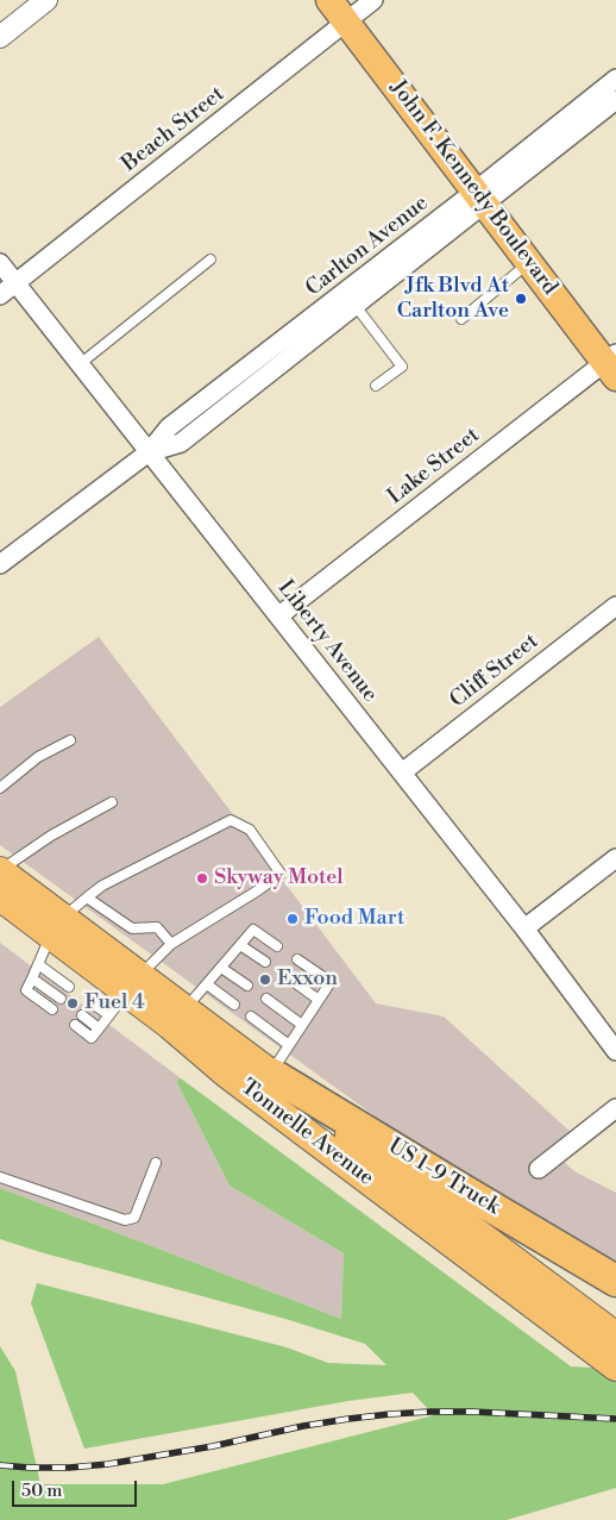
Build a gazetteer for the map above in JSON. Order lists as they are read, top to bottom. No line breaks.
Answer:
{"streets":{"highway":["Tonnelle Avenue","US 1-9 Truck"],"main road":["John F. Kennedy Boulevard"],"street":["Beach Street","Carlton Avenue","Lake Street","Liberty Avenue","Cliff Street"]},"crossings":[["Beach Street","John F. Kennedy Boulevard"],["Beach Street","Liberty Avenue"],["John F. Kennedy Boulevard","Carlton Avenue"],["John F. Kennedy Boulevard","Lake Street"],["Carlton Avenue","Liberty Avenue"],["Lake Street","Liberty Avenue"],["Liberty Avenue","Cliff Street"],["Tonnelle Avenue","US 1-9 Truck"]],"places":["Jfk Blvd At Carlton Ave","Skyway Motel","Food Mart","Exxon","Fuel 4"],"scale_bar":"50 m"}
